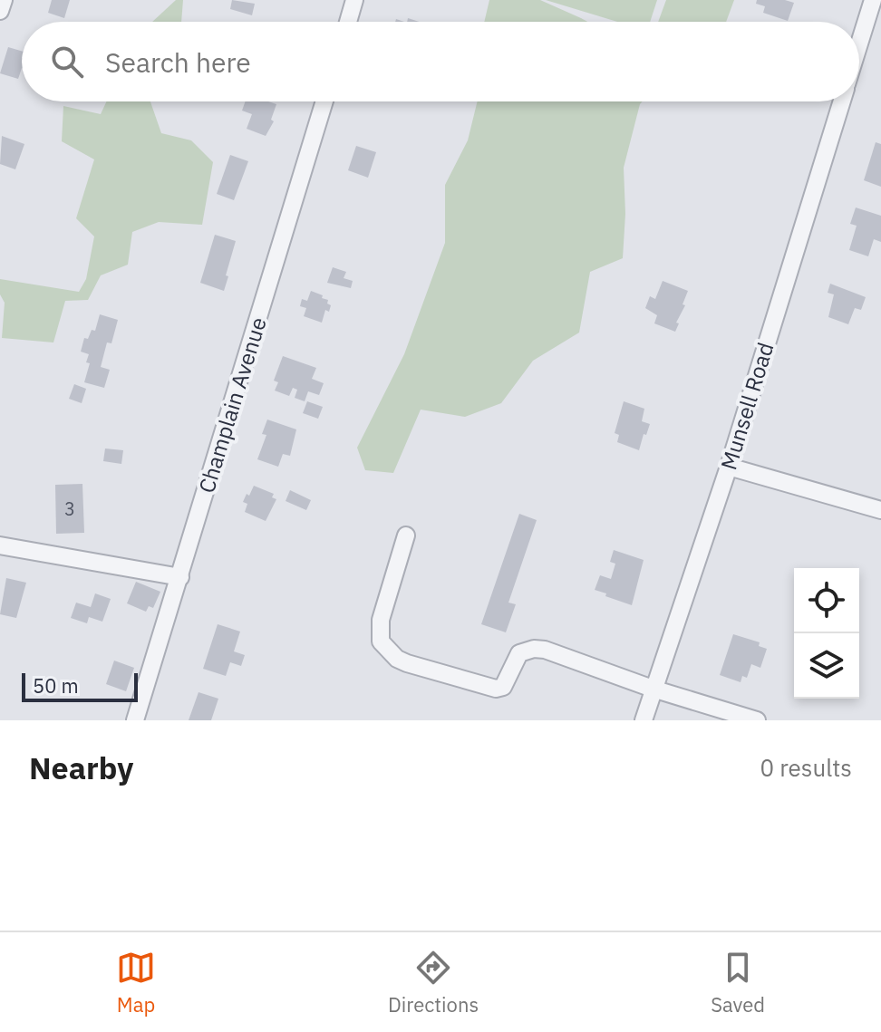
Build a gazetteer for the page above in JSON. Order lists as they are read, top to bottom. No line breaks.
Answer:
{"streets":{"street":["Champlain Avenue","Munsell Road"]},"house_numbers":["3"],"scale_bar":"50 m","page":{"search":"Search here","scale":"50 m","heading":["Nearby","0 results"],"nav":["Map","Directions","Saved"]}}
